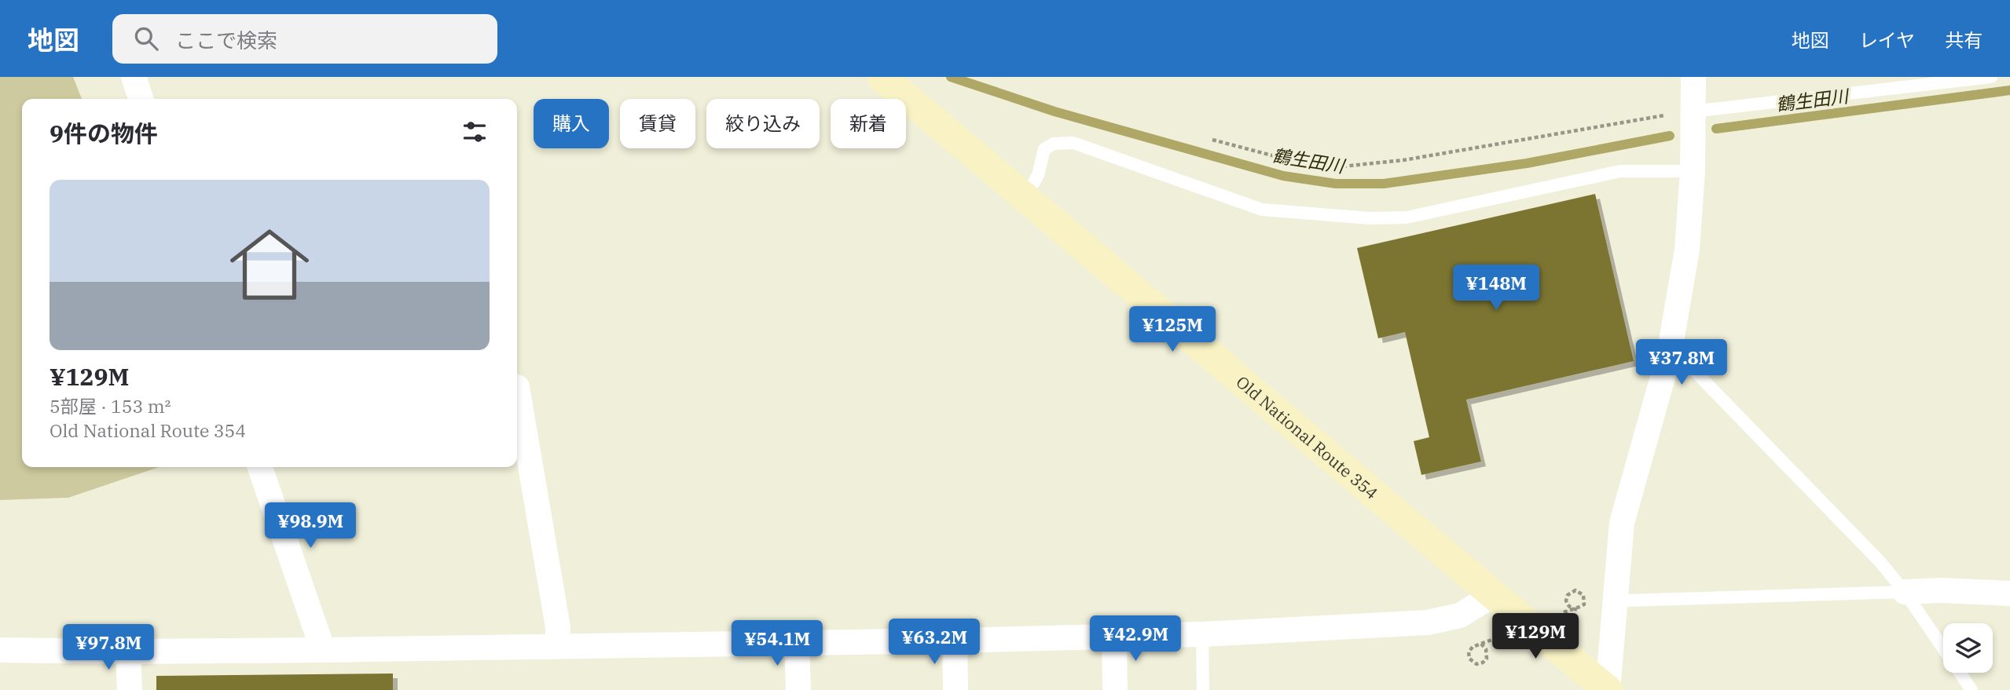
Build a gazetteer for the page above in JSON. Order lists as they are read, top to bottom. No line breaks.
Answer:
{"streets":{"street":["Old National Route 354"]},"water":["鶴生田川"],"page":{"header":"地図","search":"ここで検索","nav":["地図","レイヤ","共有"],"chip":["購入","賃貸","絞り込み","新着"],"heading":"9件の物件","list":[{"name":"¥129M","note":"5部屋 · 153 m² · Old National Route 354"}],"price":["¥148M","¥125M","¥37.8M","¥98.9M","¥129M","¥42.9M","¥63.2M","¥54.1M","¥97.8M"]}}
